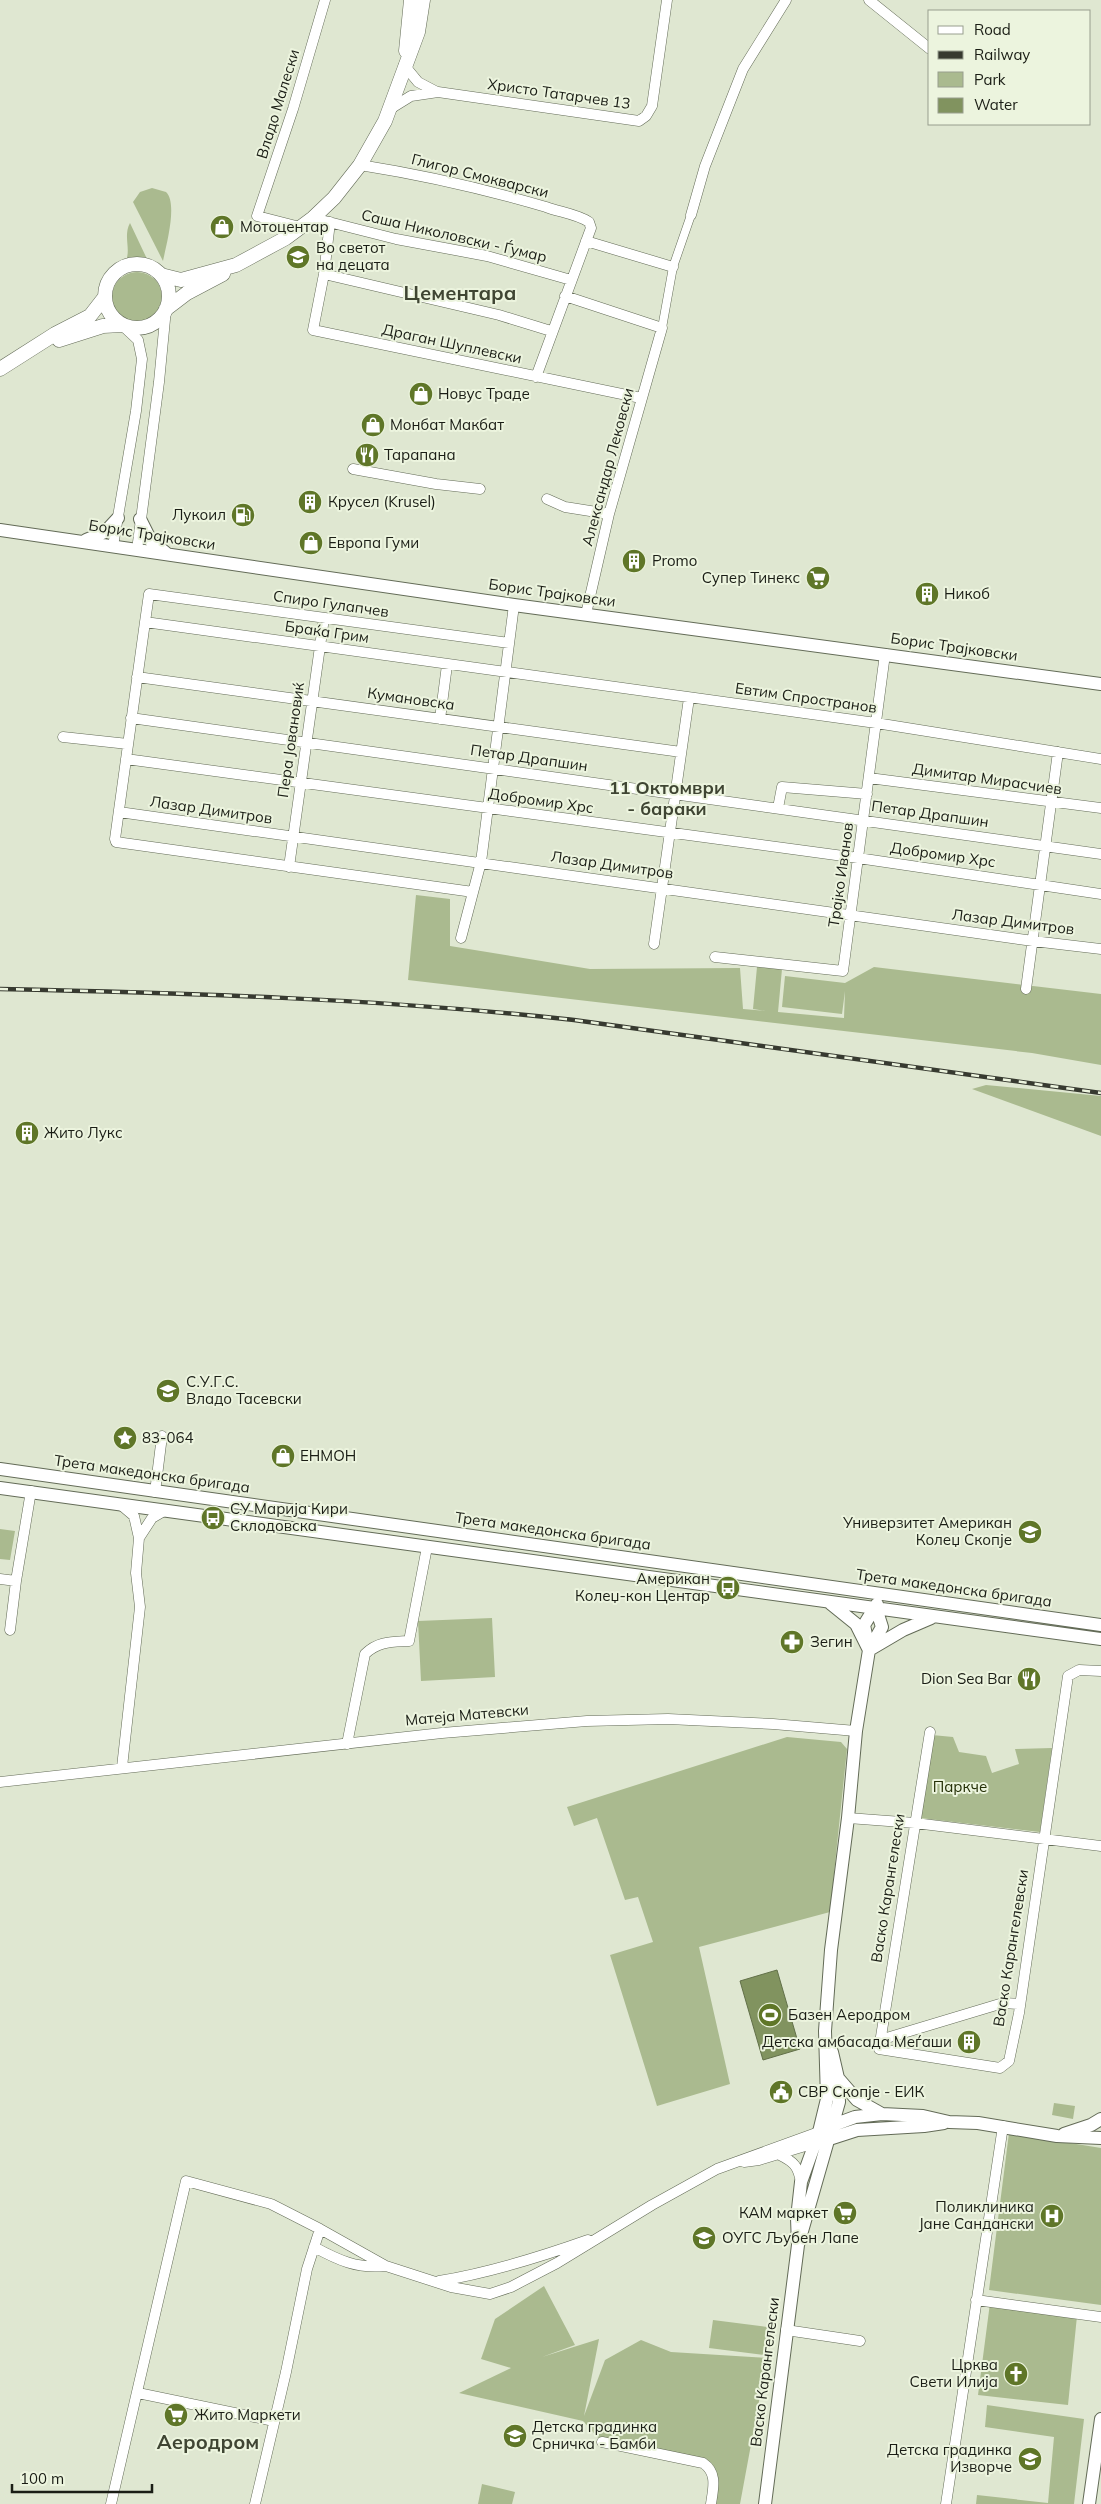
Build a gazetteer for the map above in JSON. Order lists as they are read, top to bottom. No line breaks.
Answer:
{"streets":{"street":["Христо Татарчев 13","Владо Малески","Глигор Смокварски","Саша Николовски - Ѓумар","Драган Шуплевски","Александар Лековски","Борис Трајковски","Спиро Гулапчев","Браќа Грим","Евтим Спространов","Кумановска","Пера Јовановиќ","Петар Драпшин","Димитар Мирасчиев","Добромир Хрс","Лазар Димитров","Трајко Иванов","Трета македонска бригада","Матеја Матевски","Васко Карангелески","Васко Карангелевски"]},"crossings":[["Драган Шуплевски","Александар Лековски"],["Александар Лековски","Борис Трајковски"],["Борис Трајковски","Трајко Иванов"],["Спиро Гулапчев","Браќа Грим"],["Спиро Гулапчев","Пера Јовановиќ"],["Браќа Грим","Евтим Спространов"],["Браќа Грим","Пера Јовановиќ"],["Евтим Спространов","Трајко Иванов"],["Кумановска","Пера Јовановиќ"],["Пера Јовановиќ","Петар Драпшин"],["Пера Јовановиќ","Добромир Хрс"],["Пера Јовановиќ","Лазар Димитров"],["Петар Драпшин","Трајко Иванов"],["Димитар Мирасчиев","Трајко Иванов"],["Добромир Хрс","Трајко Иванов"],["Лазар Димитров","Трајко Иванов"],["Матеја Матевски","Васко Карангелески"],["Васко Карангелески","Васко Карангелевски"]],"districts":["Цементара","11 Октомври - бараки","Аеродром"],"parks":["Паркче"],"places":{"shop":["Мотоцентар","Новус Траде","Монбат Макбат","Европа Гуми","ЕНМОН"],"school or university":["Во светот на децата","С.У.Г.С. Владо Тасевски","Универзитет Американ Колеџ Скопје","ОУГС Љубен Лапе","Детска градинка Срничка - Бамби","Детска градинка Изворче"],"restaurant":["Тарапана","Dion Sea Bar"],"building":["Крусел (Krusel)","Promo","Никоб","Жито Лукс","Детска амбасада Меѓаши"],"fuel station":["Лукоил"],"supermarket":["Супер Тинекс","КАМ маркет","Жито Маркети"],"place":["83-064"],"bus stop":["СУ Марија Кири Склодовска","Американ Колеџ-кон Центар"],"pharmacy":["Зегин"],"sports":["Базен Аеродром"],"public building":["СВР Скопје - ЕИК"],"hospital":["Поликлиника Јане Сандански"],"church":["Црква Свети Илија"]},"legend":["Road","Railway","Park","Water"],"scale_bar":"100 m"}
